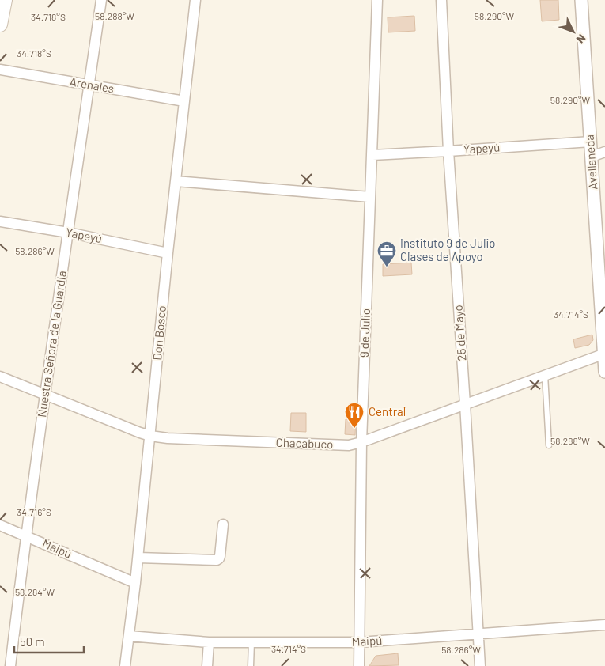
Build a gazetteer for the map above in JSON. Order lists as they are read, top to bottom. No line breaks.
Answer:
{"streets":{"street":["Arenales","Yapeyú","Avellaneda","Don Bosco","9 de Julio","25 de Mayo","Nuestra Señora de la Guardia","Chacabuco","Maipú"]},"crossings":[["Arenales","Don Bosco"],["Arenales","Nuestra Señora de la Guardia"],["Yapeyú","Avellaneda"],["Yapeyú","Don Bosco"],["Yapeyú","9 de Julio"],["Yapeyú","25 de Mayo"],["Yapeyú","Nuestra Señora de la Guardia"],["Avellaneda","Chacabuco"],["Don Bosco","Chacabuco"],["Don Bosco","Maipú"],["9 de Julio","Chacabuco"],["9 de Julio","Maipú"],["25 de Mayo","Chacabuco"],["25 de Mayo","Maipú"],["Nuestra Señora de la Guardia","Chacabuco"],["Nuestra Señora de la Guardia","Maipú"]],"places":{"office":["Instituto 9 de Julio Clases de Apoyo"],"restaurant":["Central"]},"scale_bar":"50 m","north":"bottom right","coordinates":["58.288°W","58.290°W","34.718°S","58.286°W","34.714°S","34.716°S","58.284°W"]}
